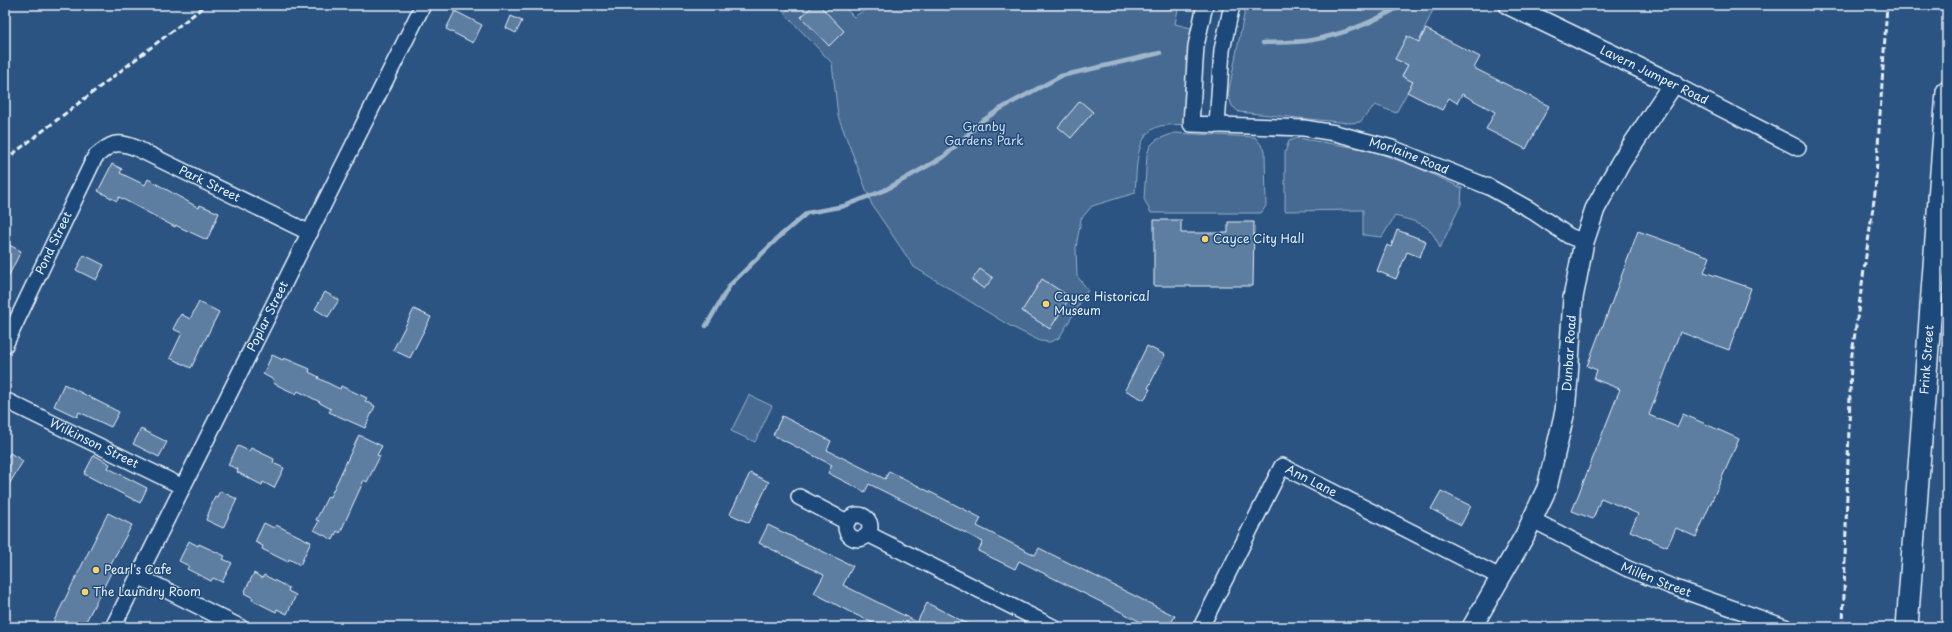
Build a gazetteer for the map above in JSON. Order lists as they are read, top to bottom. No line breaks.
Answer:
{"streets":{"main road":["Frink Street"],"street":["Lavern Jumper Road","Morlaine Road","Park Street","Pond Street","Poplar Street","Dunbar Road","Wilkinson Street","Ann Lane","Millen Street"]},"crossings":[["Lavern Jumper Road","Dunbar Road"],["Morlaine Road","Dunbar Road"],["Park Street","Pond Street"],["Park Street","Poplar Street"],["Poplar Street","Wilkinson Street"],["Dunbar Road","Ann Lane"],["Dunbar Road","Millen Street"]],"parks":["Granby Gardens Park"],"places":["Cayce City Hall","Cayce Historical Museum","Pearl's Cafe","The Laundry Room"]}
